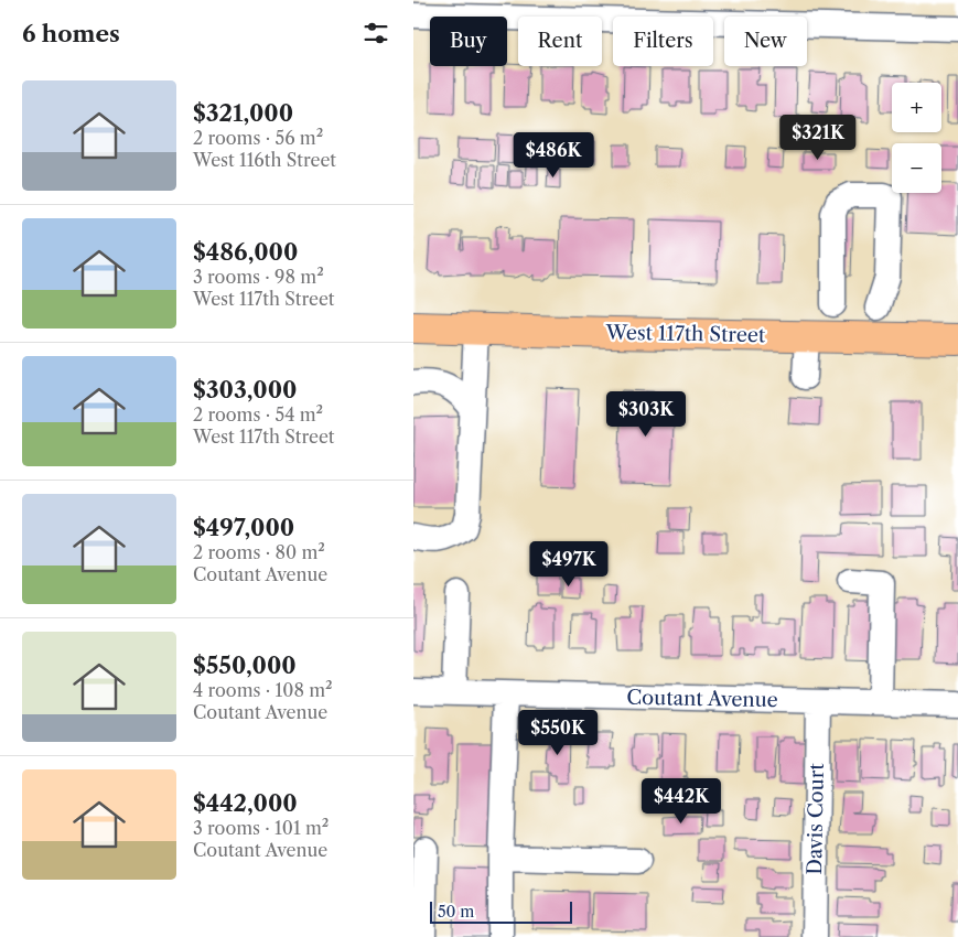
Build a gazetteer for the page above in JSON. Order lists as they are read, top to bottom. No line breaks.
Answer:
{"streets":{"main road":["West 117th Street"],"street":["Coutant Avenue","Davis Court"]},"crossings":[["Coutant Avenue","Davis Court"]],"scale_bar":"50 m","page":{"heading":"6 homes","chip":["Buy","Rent","Filters","New"],"list":[{"name":"$321,000","note":"2 rooms · 56 m² · West 116th Street"},{"name":"$486,000","note":"3 rooms · 98 m² · West 117th Street"},{"name":"$303,000","note":"2 rooms · 54 m² · West 117th Street"},{"name":"$497,000","note":"2 rooms · 80 m² · Coutant Avenue"},{"name":"$550,000","note":"4 rooms · 108 m² · Coutant Avenue"},{"name":"$442,000","note":"3 rooms · 101 m² · Coutant Avenue"}],"map_buttons":["+","−"],"price":["$321K","$486K","$303K","$497K","$550K","$442K"],"scale":"50 m"}}
